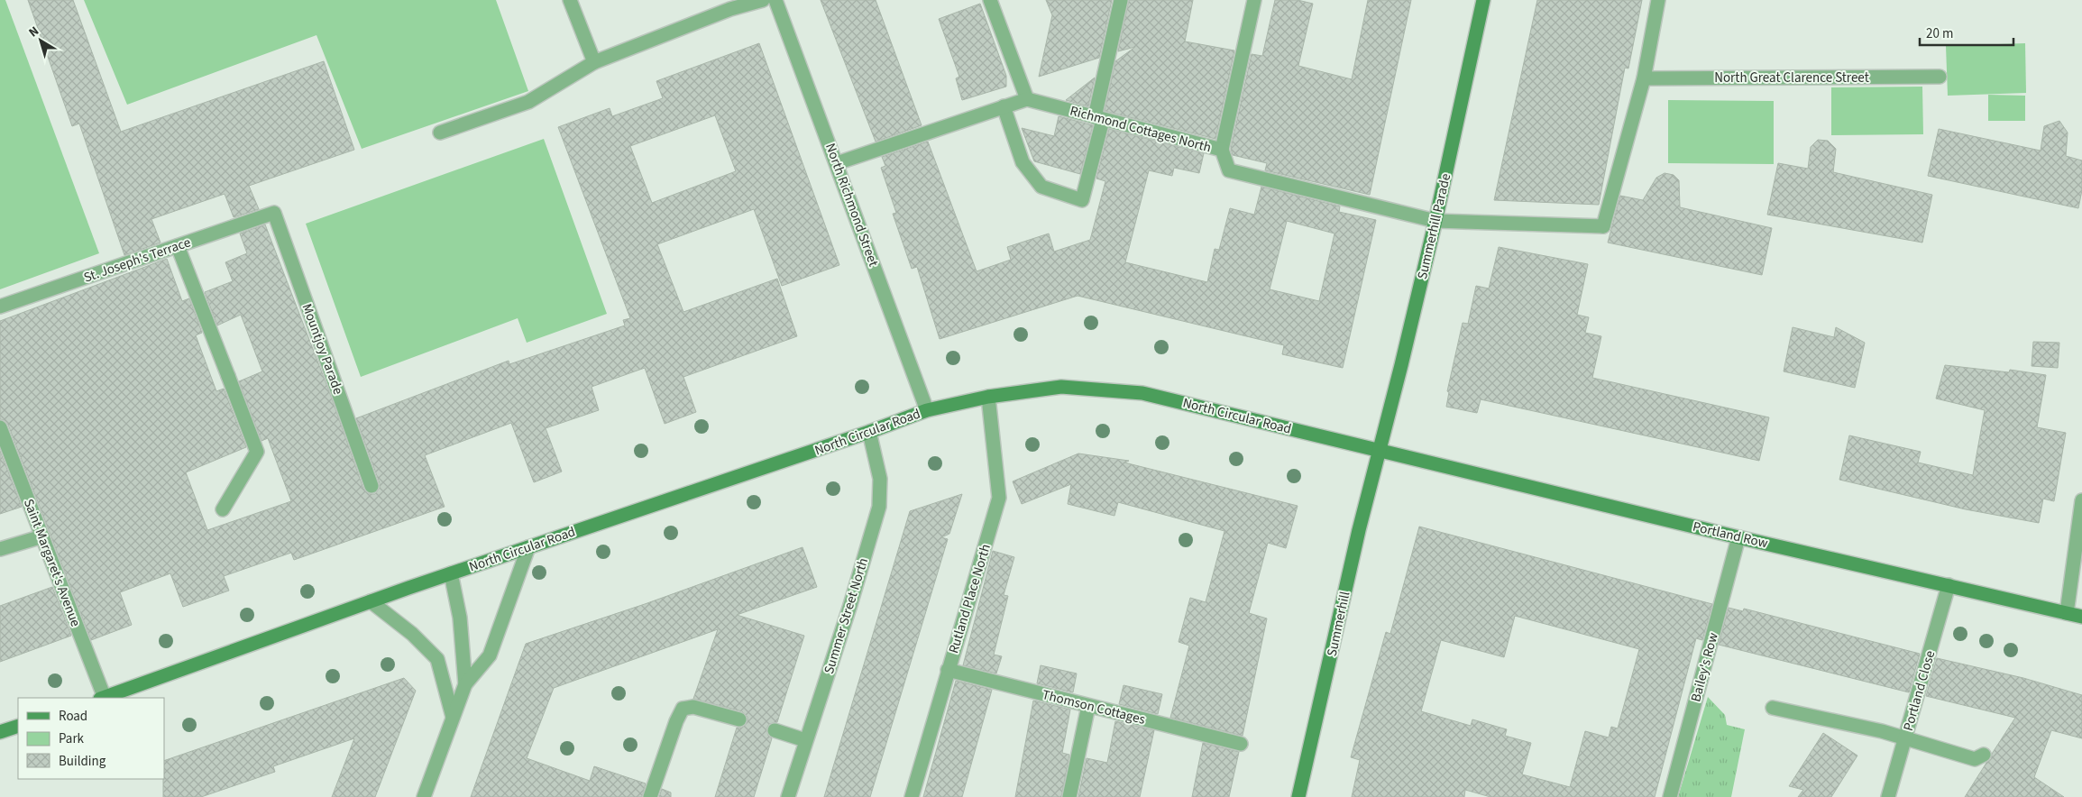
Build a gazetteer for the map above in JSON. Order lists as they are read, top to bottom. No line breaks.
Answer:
{"streets":{"main road":["Summerhill Parade","North Circular Road","Portland Row","Summerhill"],"street":["North Great Clarence Street","Richmond Cottages North","North Richmond Street","St. Joseph's Terrace","Mountjoy Parade","Saint Margaret's Avenue","Rutland Place North","Summer Street North","Bailey's Row","Portland Close","Thomson Cottages"]},"crossings":[["Richmond Cottages North","Summerhill Parade"],["North Richmond Street","North Circular Road"],["Summerhill Parade","North Circular Road"],["Summerhill Parade","Portland Row"],["Summerhill Parade","Summerhill"],["St. Joseph's Terrace","Mountjoy Parade"],["North Circular Road","Portland Row"],["North Circular Road","Saint Margaret's Avenue"],["North Circular Road","Rutland Place North"],["North Circular Road","Summer Street North"],["North Circular Road","Summerhill"],["Portland Row","Summerhill"],["Portland Row","Bailey's Row"],["Portland Row","Portland Close"],["Rutland Place North","Thomson Cottages"]],"legend":["Road","Park","Building"],"scale_bar":"20 m","north":"top left"}
